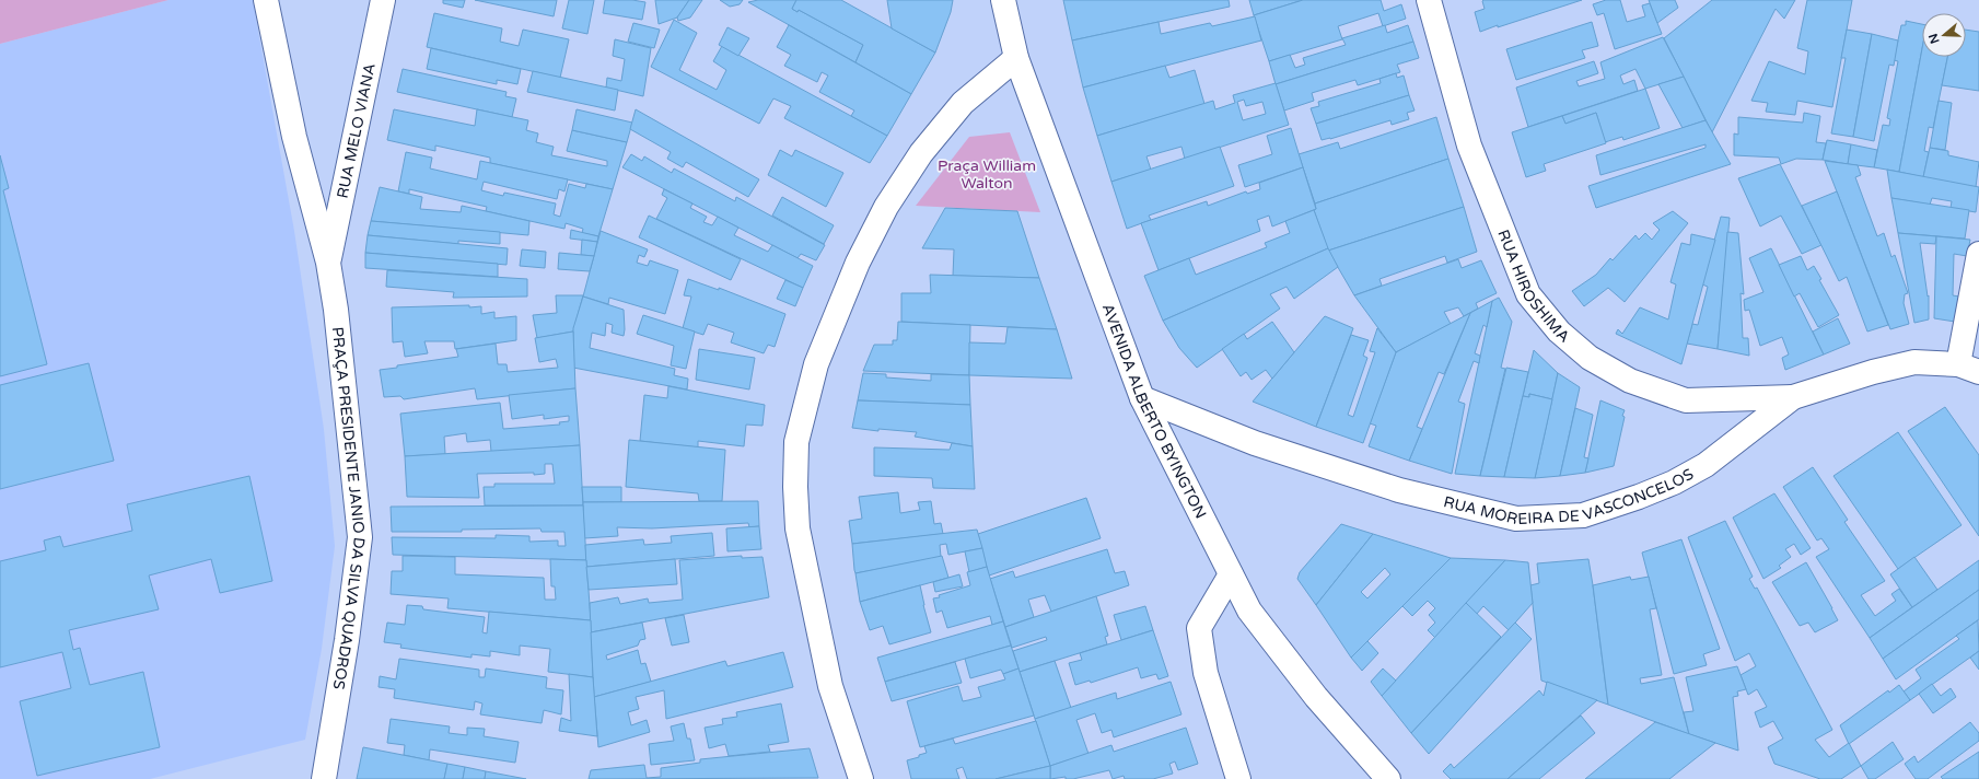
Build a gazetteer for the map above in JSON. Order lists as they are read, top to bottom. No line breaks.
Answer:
{"streets":{"street":["RUA MELO VIANA","RUA HIROSHIMA","AVENIDA ALBERTO BYINGTON","RUA MOREIRA DE VASCONCELOS","PRAÇA PRESIDENTE JANIO DA SILVA QUADROS"]},"crossings":[["RUA MELO VIANA","PRAÇA PRESIDENTE JANIO DA SILVA QUADROS"],["RUA HIROSHIMA","RUA MOREIRA DE VASCONCELOS"],["AVENIDA ALBERTO BYINGTON","RUA MOREIRA DE VASCONCELOS"]],"parks":["Praça William Walton"],"north":"left"}
